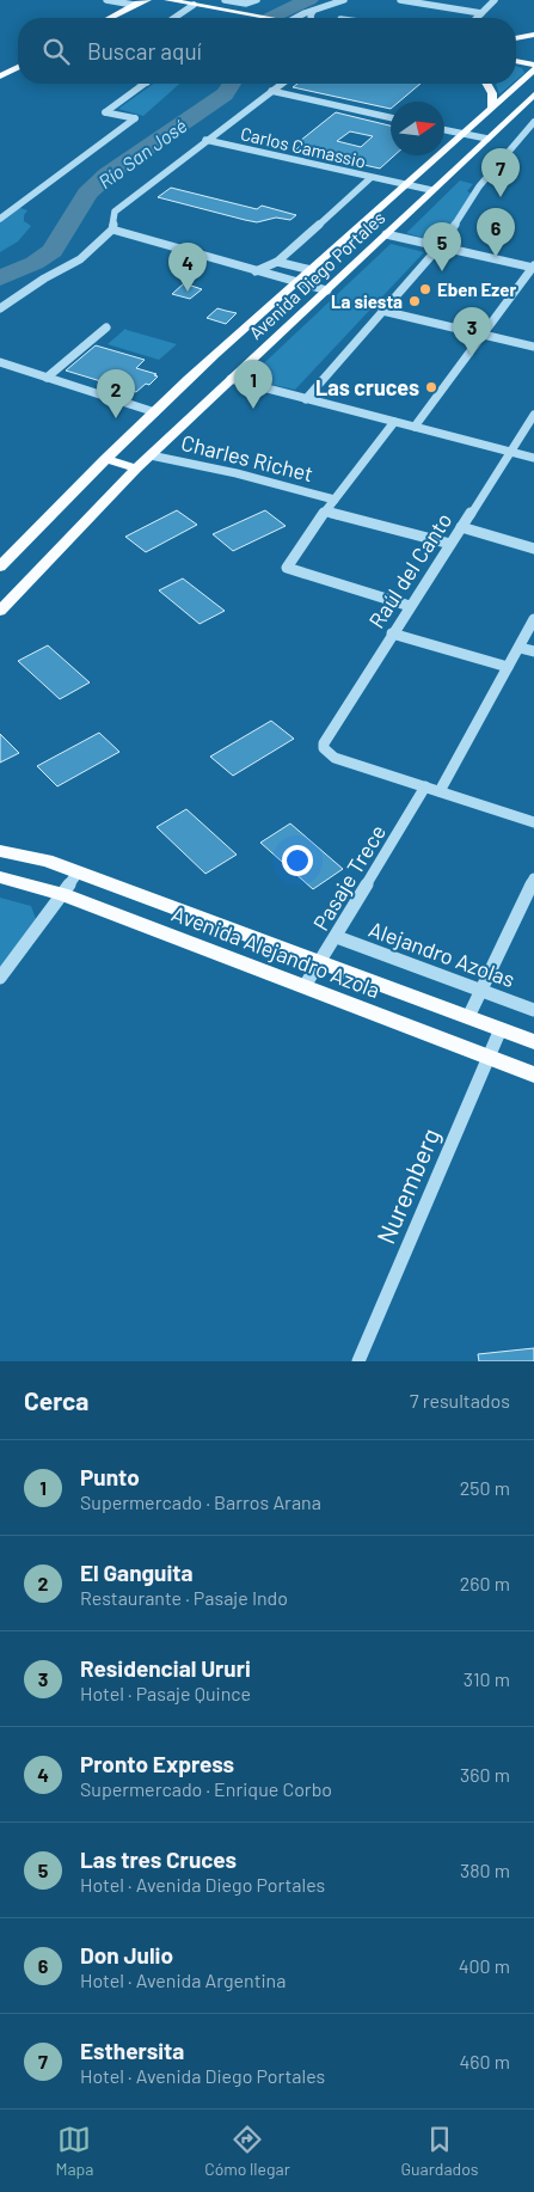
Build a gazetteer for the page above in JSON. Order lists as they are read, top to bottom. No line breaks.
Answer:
{"streets":{"main road":["Avenida Diego Portales","Avenida Alejandro Azola"],"street":["Carlos Camassio","Charles Richet","Raúl del Canto","Pasaje Trece","Alejandro Azolas","Nuremberg"]},"crossings":[["Carlos Camassio","Avenida Diego Portales"],["Avenida Diego Portales","Charles Richet"],["Charles Richet","Raúl del Canto"],["Raúl del Canto","Pasaje Trece"],["Pasaje Trece","Avenida Alejandro Azola"],["Pasaje Trece","Alejandro Azolas"],["Avenida Alejandro Azola","Nuremberg"]],"water":["Río San José"],"places":["Eben Ezer","La siesta","Las cruces"],"north":"right","page":{"search":"Buscar aquí","pins":["7","6","5","4","3","1","2"],"heading":["Cerca","7 resultados"],"list":[{"mark":"1","name":"Punto","note":"Supermercado · Barros Arana","value":"250 m"},{"mark":"2","name":"El Ganguita","note":"Restaurante · Pasaje Indo","value":"260 m"},{"mark":"3","name":"Residencial Ururi","note":"Hotel · Pasaje Quince","value":"310 m"},{"mark":"4","name":"Pronto Express","note":"Supermercado · Enrique Corbo","value":"360 m"},{"mark":"5","name":"Las tres Cruces","note":"Hotel · Avenida Diego Portales","value":"380 m"},{"mark":"6","name":"Don Julio","note":"Hotel · Avenida Argentina","value":"400 m"},{"mark":"7","name":"Esthersita","note":"Hotel · Avenida Diego Portales","value":"460 m"}],"nav":["Mapa","Cómo llegar","Guardados"]}}
